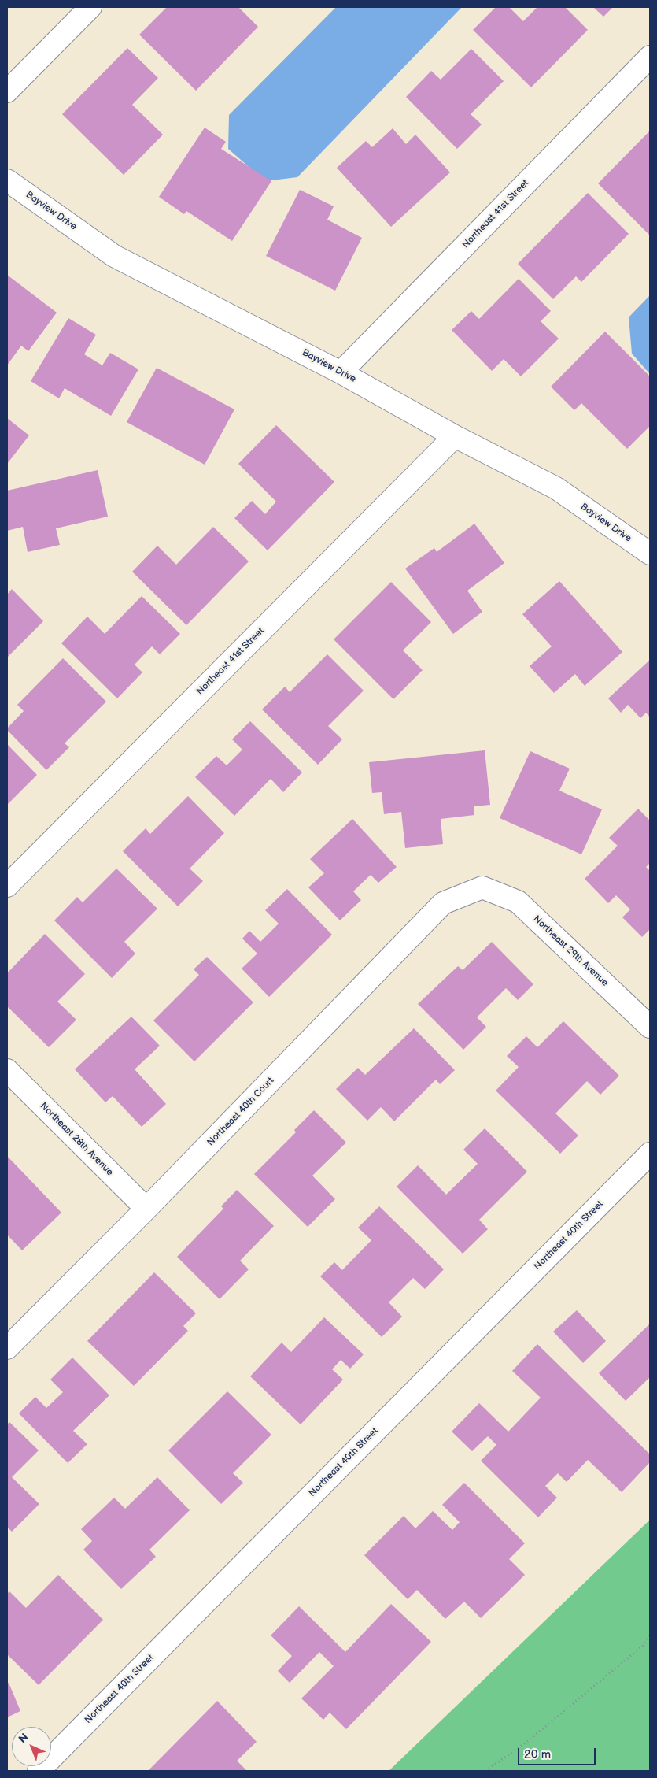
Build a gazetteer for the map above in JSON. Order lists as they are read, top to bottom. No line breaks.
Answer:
{"streets":{"street":["Bayview Drive","Northeast 41st Street","Northeast 29th Avenue","Northeast 40th Court","Northeast 28th Avenue","Northeast 40th Street"]},"crossings":[["Bayview Drive","Northeast 41st Street"],["Northeast 29th Avenue","Northeast 40th Court"],["Northeast 40th Court","Northeast 28th Avenue"]],"scale_bar":"20 m","north":"top left"}
